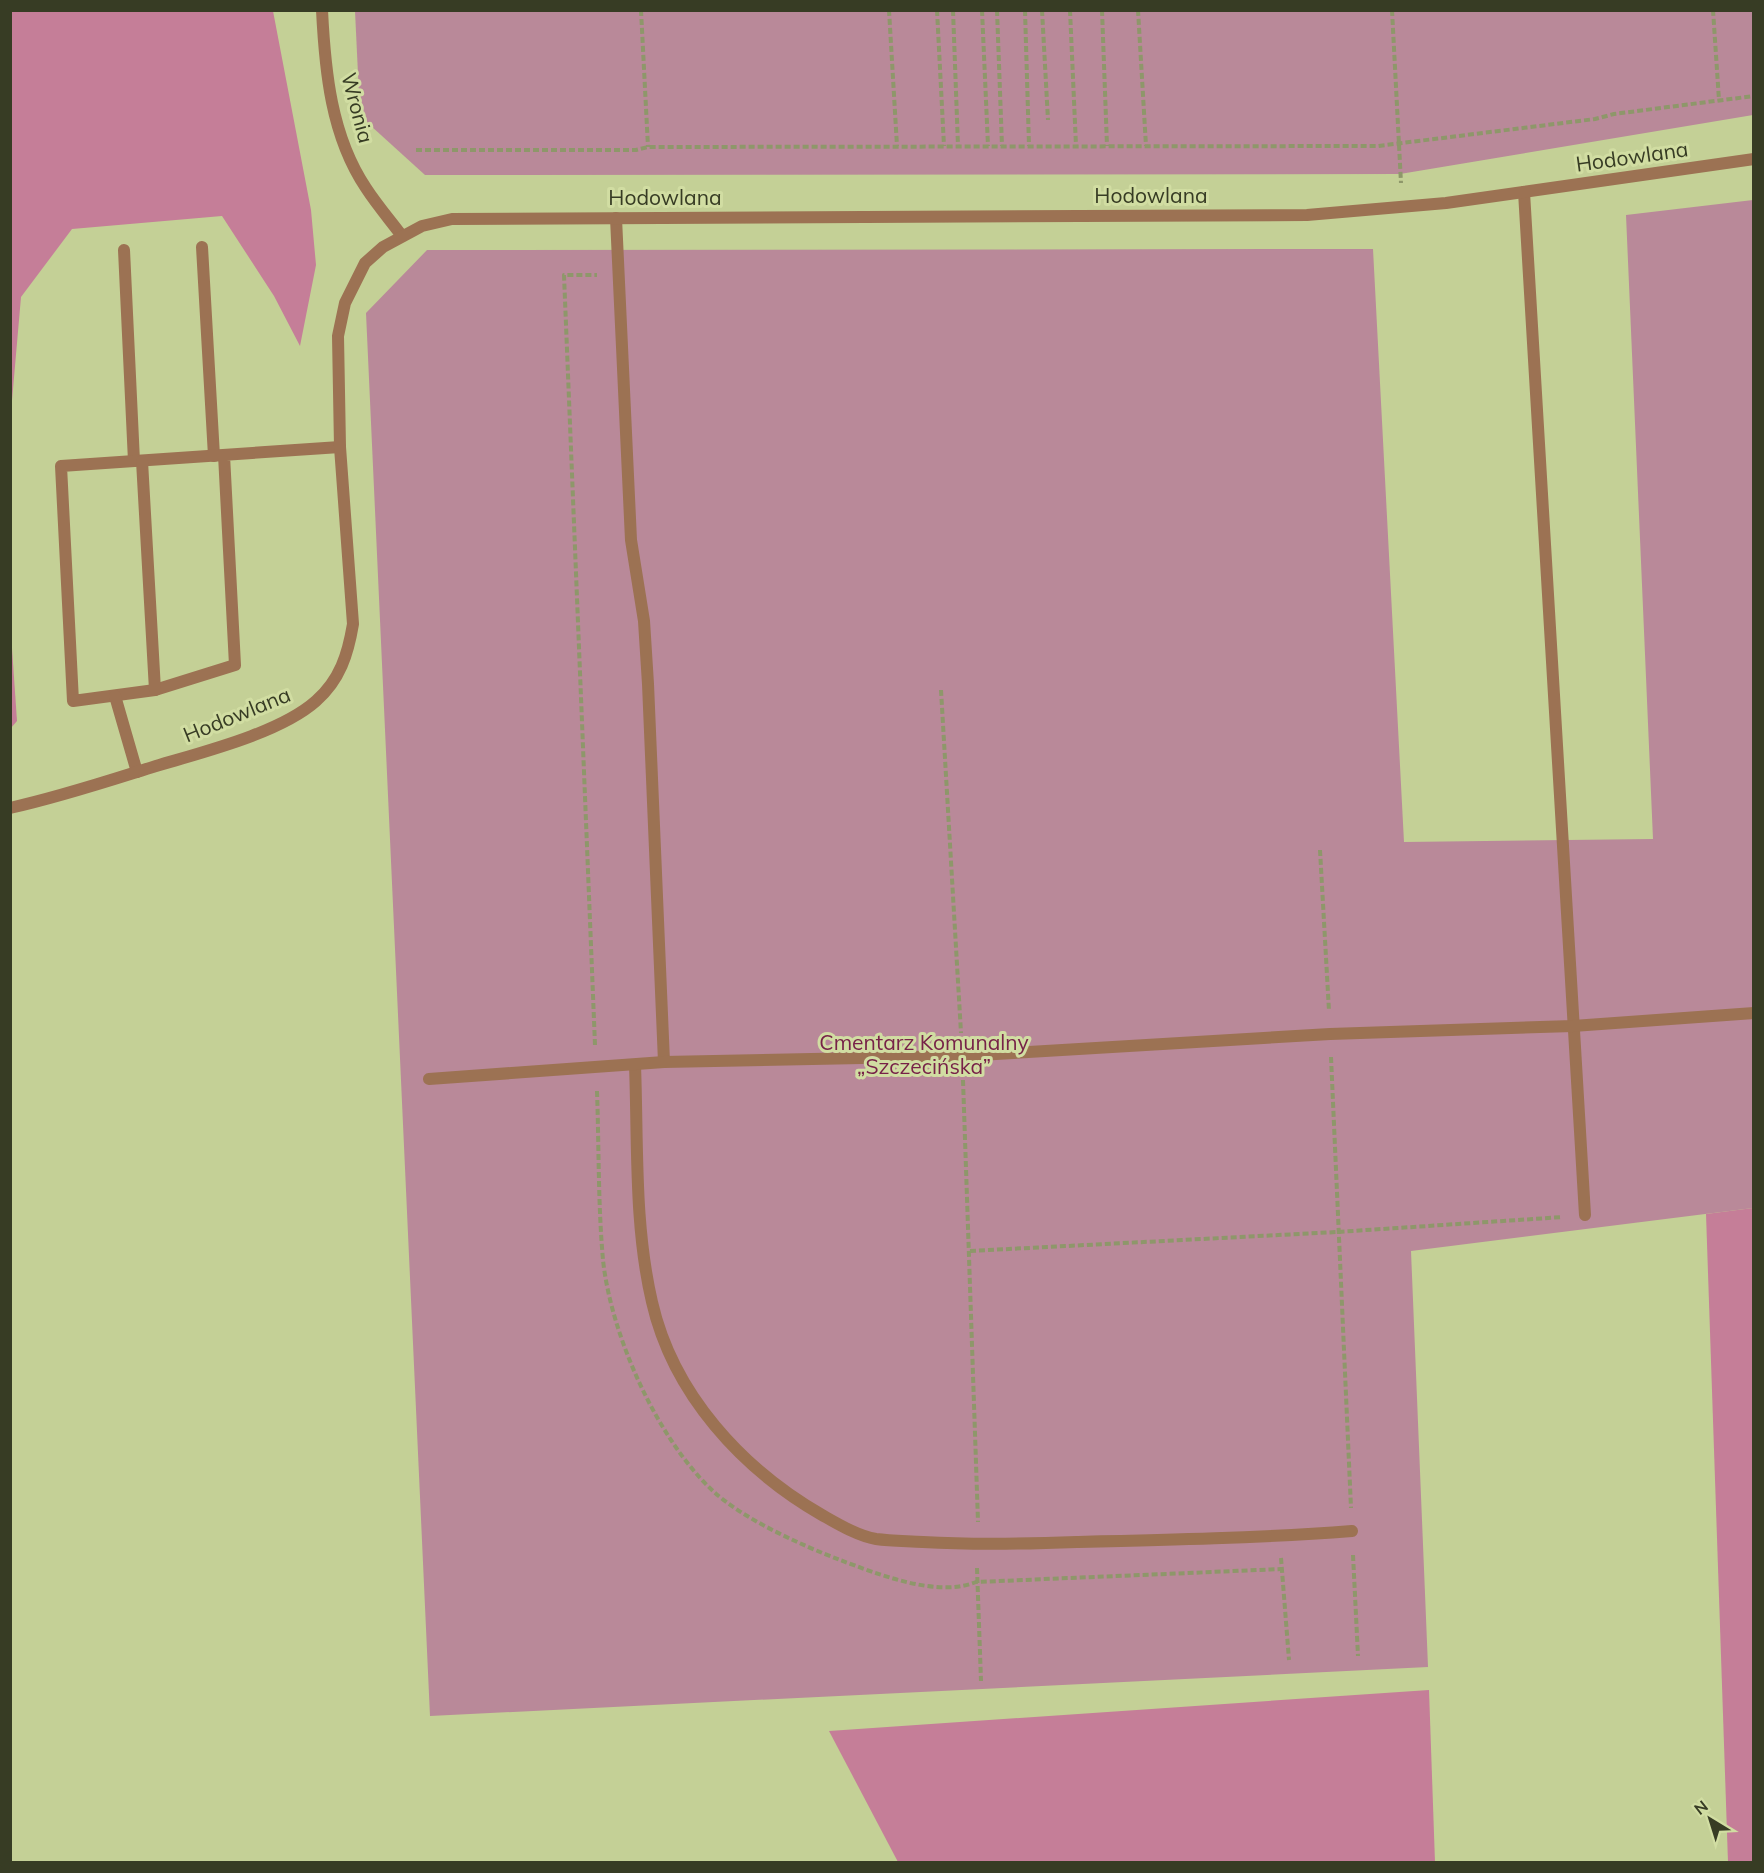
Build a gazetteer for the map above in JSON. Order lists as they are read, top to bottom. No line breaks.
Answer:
{"streets":{"street":["Wronia","Hodowlana"]},"crossings":[["Wronia","Hodowlana"]],"parks":["Cmentarz Komunalny „Szczecińska”"],"north":"top left"}
